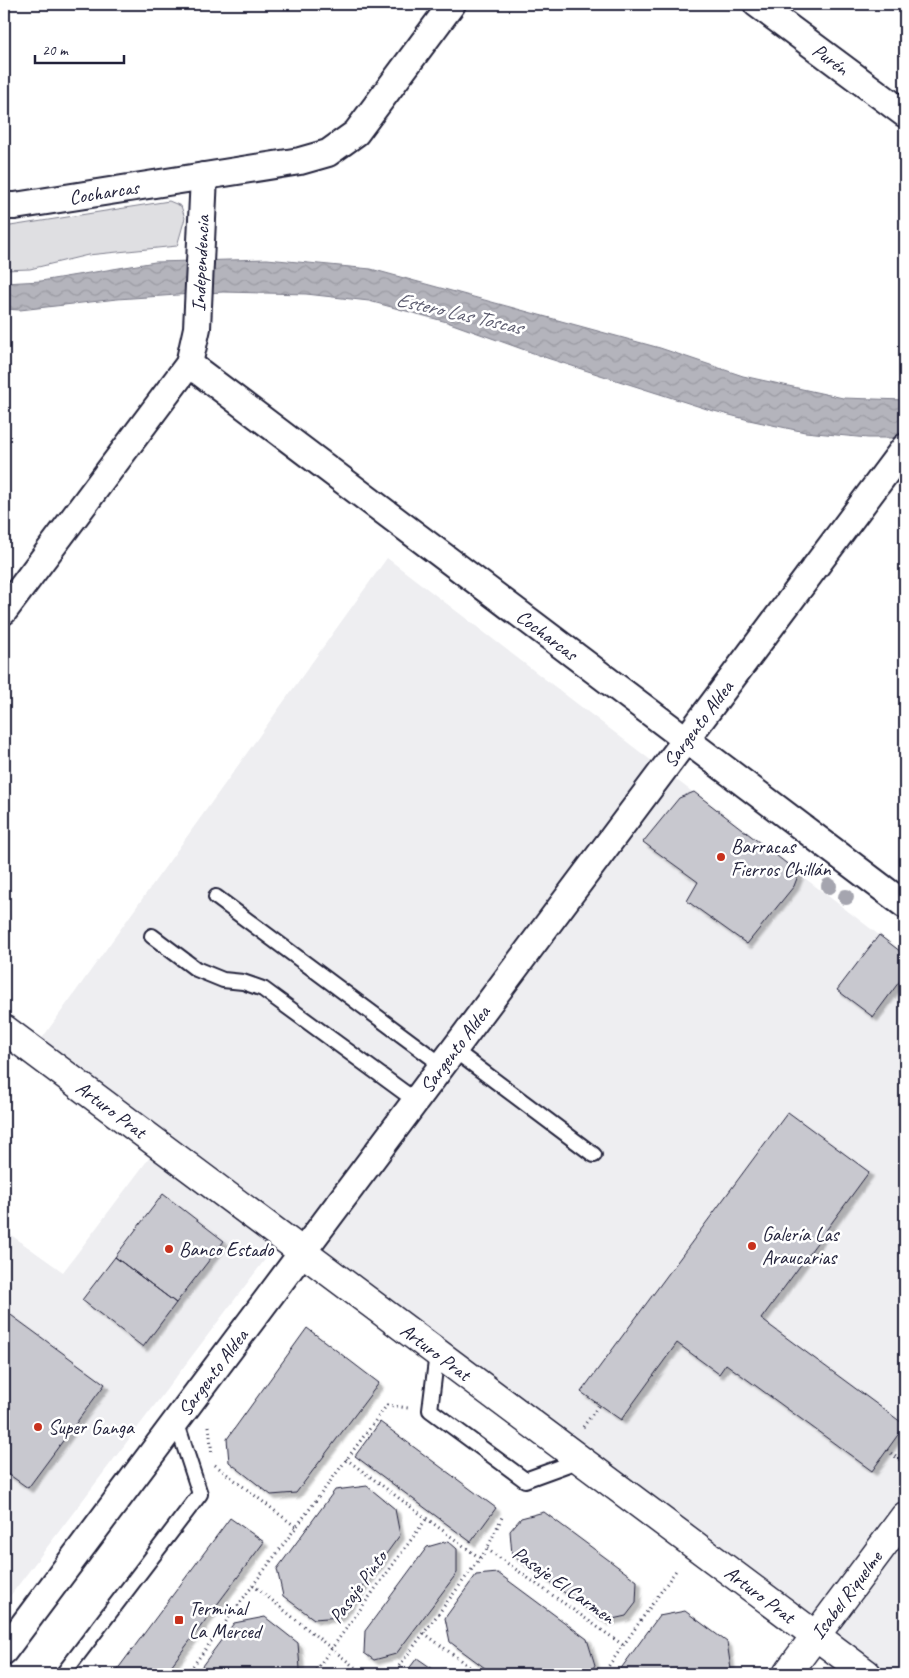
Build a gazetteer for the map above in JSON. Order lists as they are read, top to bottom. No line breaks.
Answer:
{"streets":{"street":["Purén","Cocharcas","Independencia","Sargento Aldea","Arturo Prat","Isabel Riquelme"],"path":["Pasaje El Carmen","Pasaje Pinto"]},"crossings":[["Cocharcas","Independencia"],["Cocharcas","Sargento Aldea"],["Sargento Aldea","Arturo Prat"],["Arturo Prat","Isabel Riquelme"]],"water":["Estero Las Toscas"],"places":{"other":["Barracas Fierros Chillán","Galería Las Araucarias","Banco Estado","Super Ganga"],"transit":["Terminal La Merced"]},"scale_bar":"20 m"}
